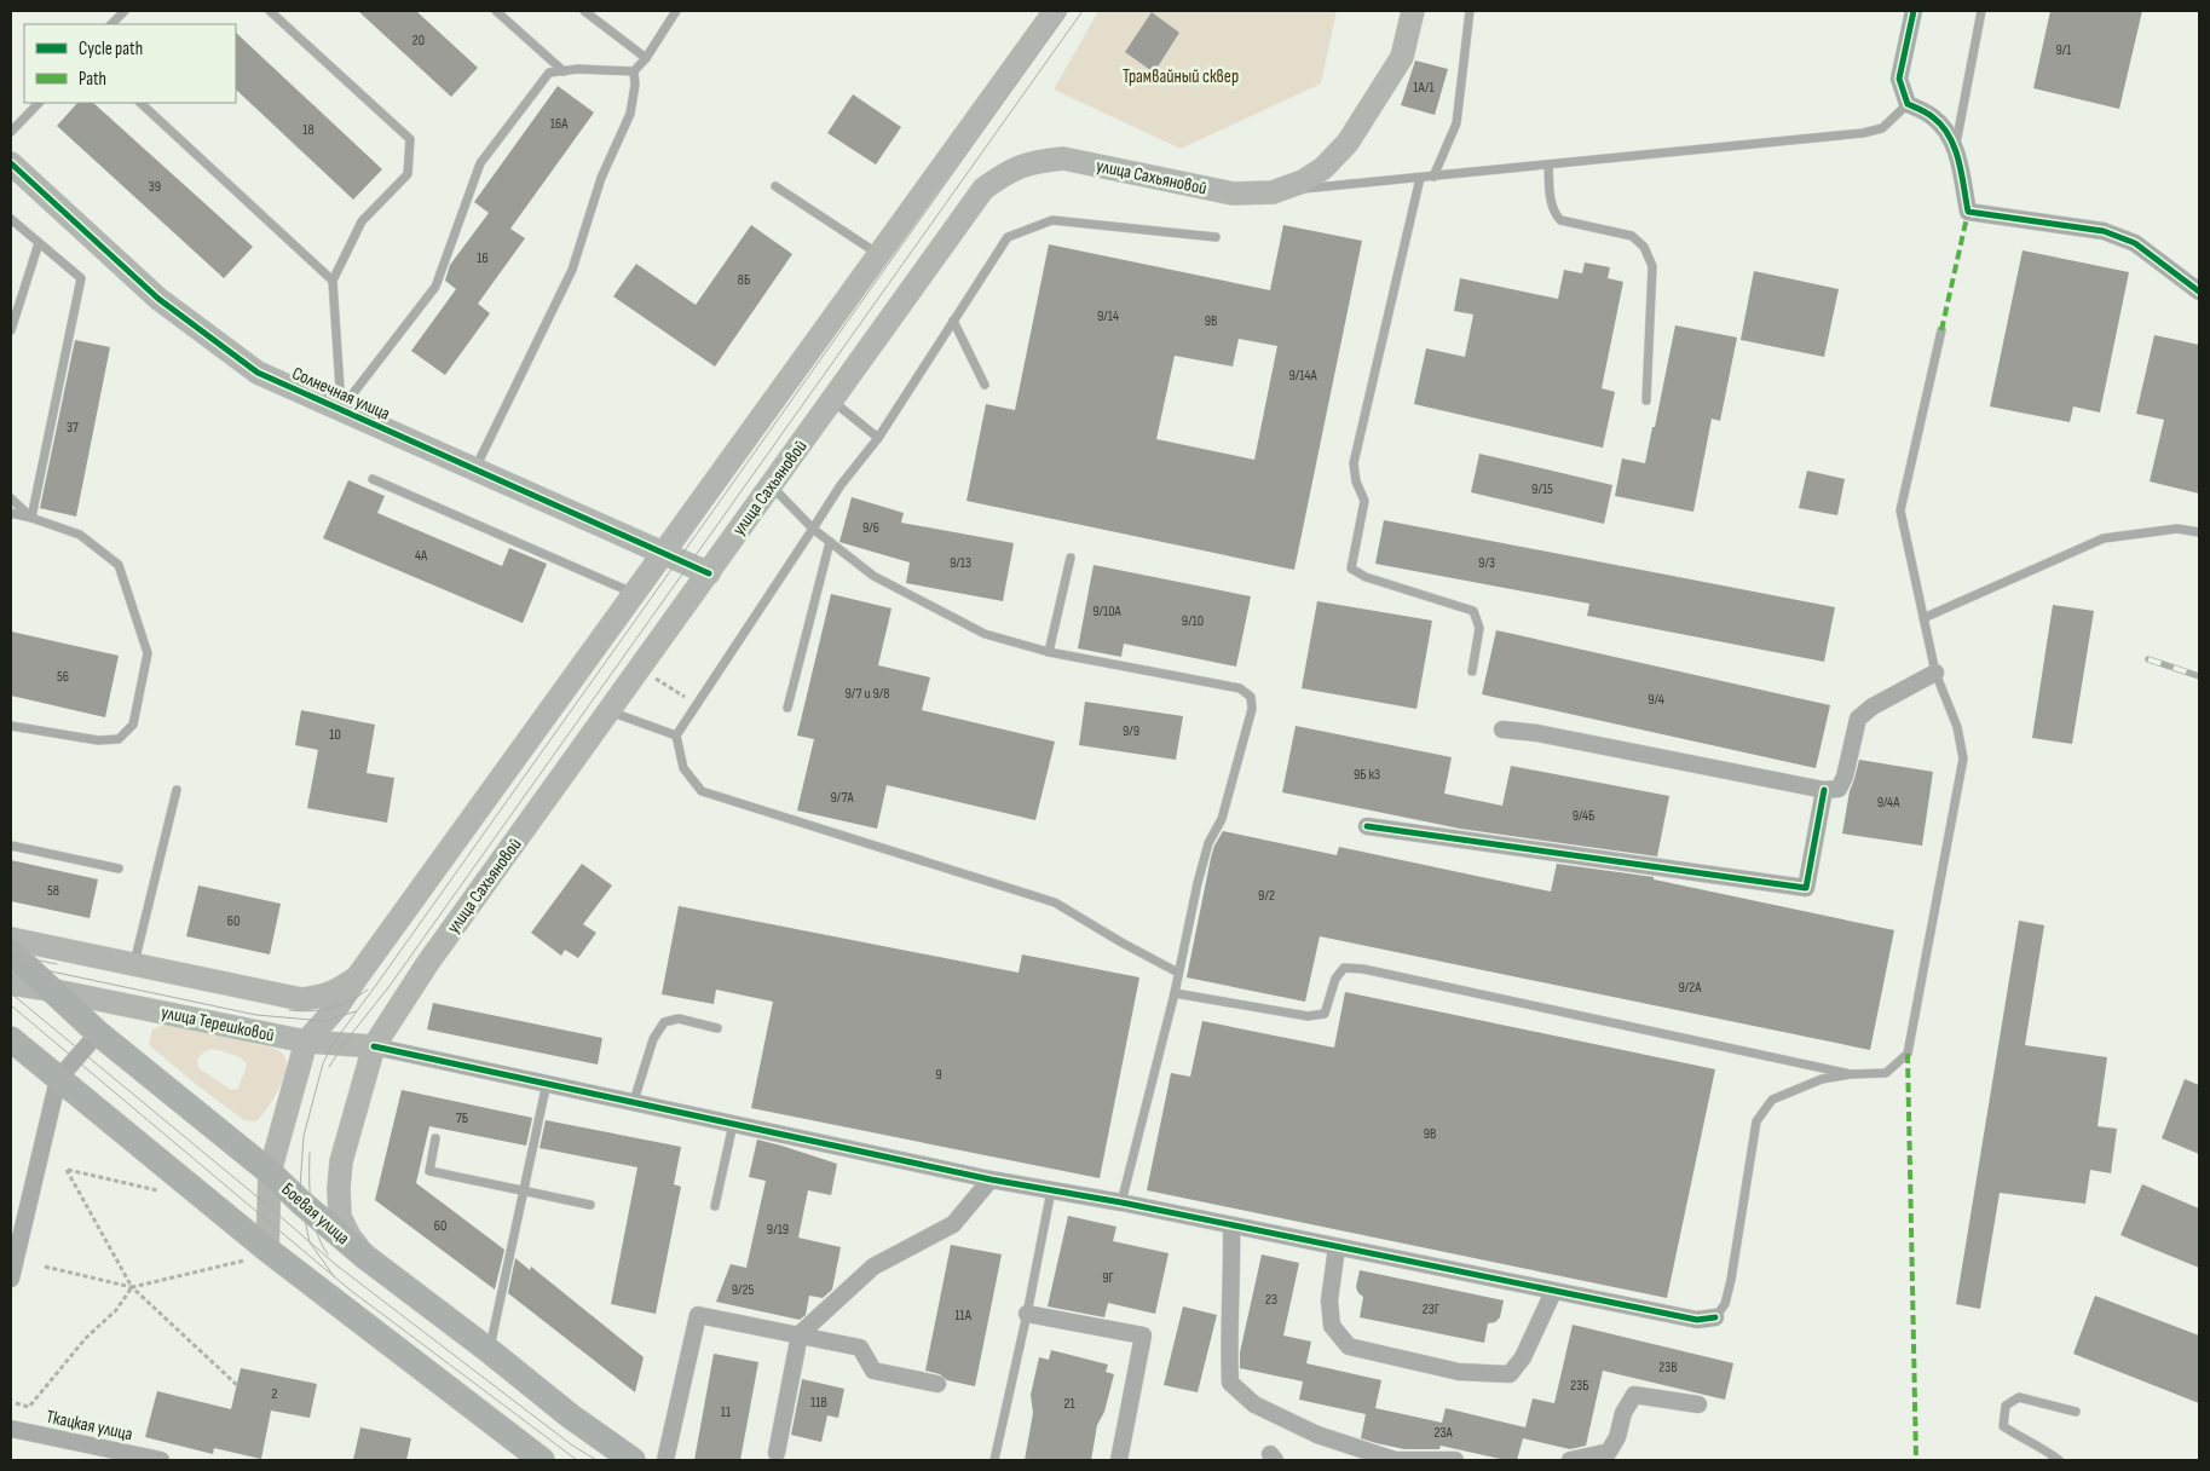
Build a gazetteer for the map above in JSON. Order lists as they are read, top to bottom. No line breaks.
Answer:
{"streets":{"main road":["улица Сахьяновой","Солнечная улица","улица Терешковой","Боевая улица"],"street":["Ткацкая улица"]},"crossings":[["улица Сахьяновой","Солнечная улица"],["улица Сахьяновой","улица Терешковой"],["улица Сахьяновой","Боевая улица"],["улица Терешковой","Боевая улица"]],"parks":["Трамвайный сквер"],"house_numbers":["20","9/1","1А/1","16А","18","39","16","8Б","9/14","9В","9/14А","37","9/15","9/6","4А","9/13","9/3","9/10А","9/10","56","9/7 и 9/8","9/4","9/9","10","9Б к3","9/7А","9/4А","9/4Б","58","9/2","60","9/2А","9","7Б","9В","60","9/19","9Г","9/25","23","23Г","11А","23В","23Б","2","11В","21","11","23А"],"legend":["Cycle path","Path"]}
